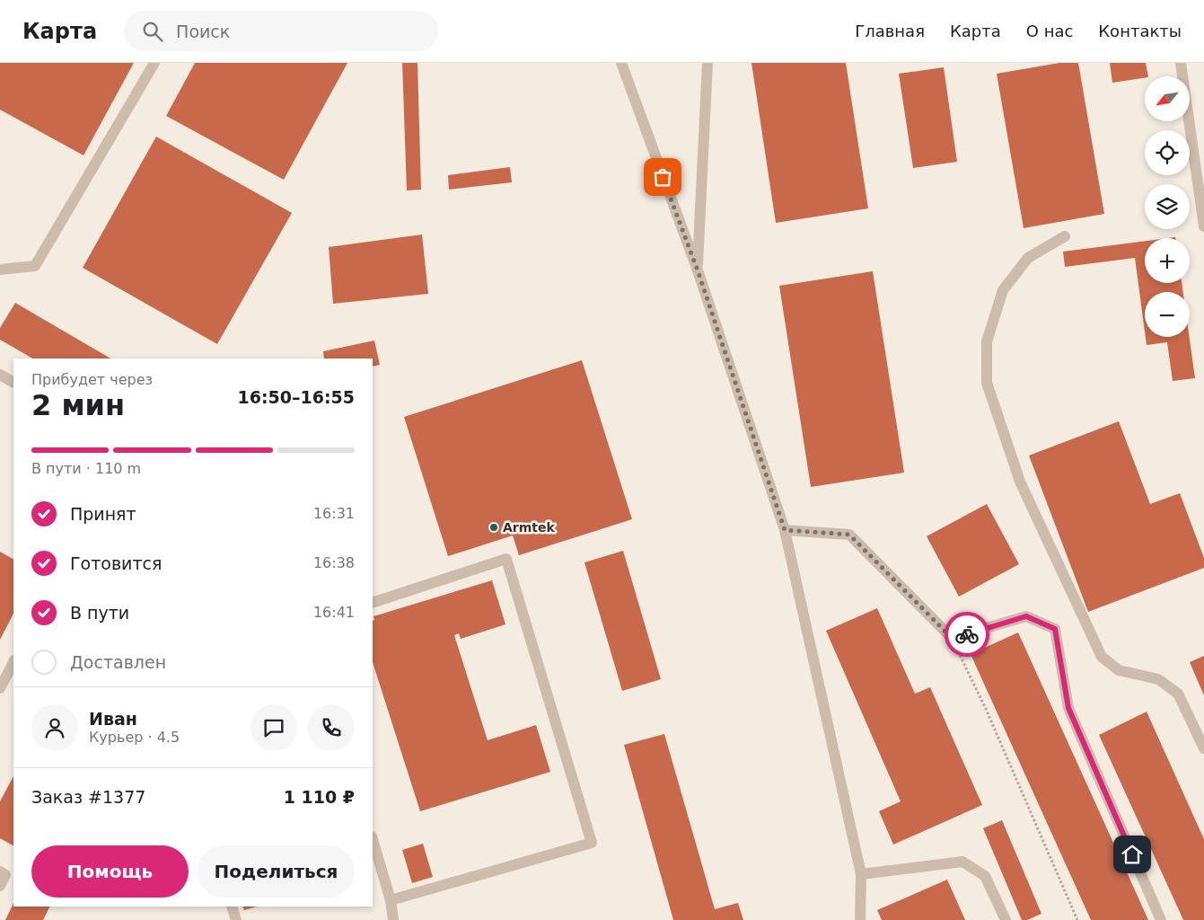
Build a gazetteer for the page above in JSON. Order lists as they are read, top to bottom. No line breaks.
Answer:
{"places":["Armtek"],"north":"bottom left","page":{"header":"Карта","search":"Поиск","nav":["Главная","Карта","О нас","Контакты"],"map_buttons":["+","−"],"heading":["2 мин","Прибудет через","16:50–16:55"],"panel":["Иван","Курьер · 4.5","Заказ #1377","1 110 ₽"],"bar":"В пути · 110 m","list":[["Принят","16:31"],["Готовится","16:38"],["В пути","16:41"],"Доставлен"],"buttons":["Помощь","Поделиться"]}}
